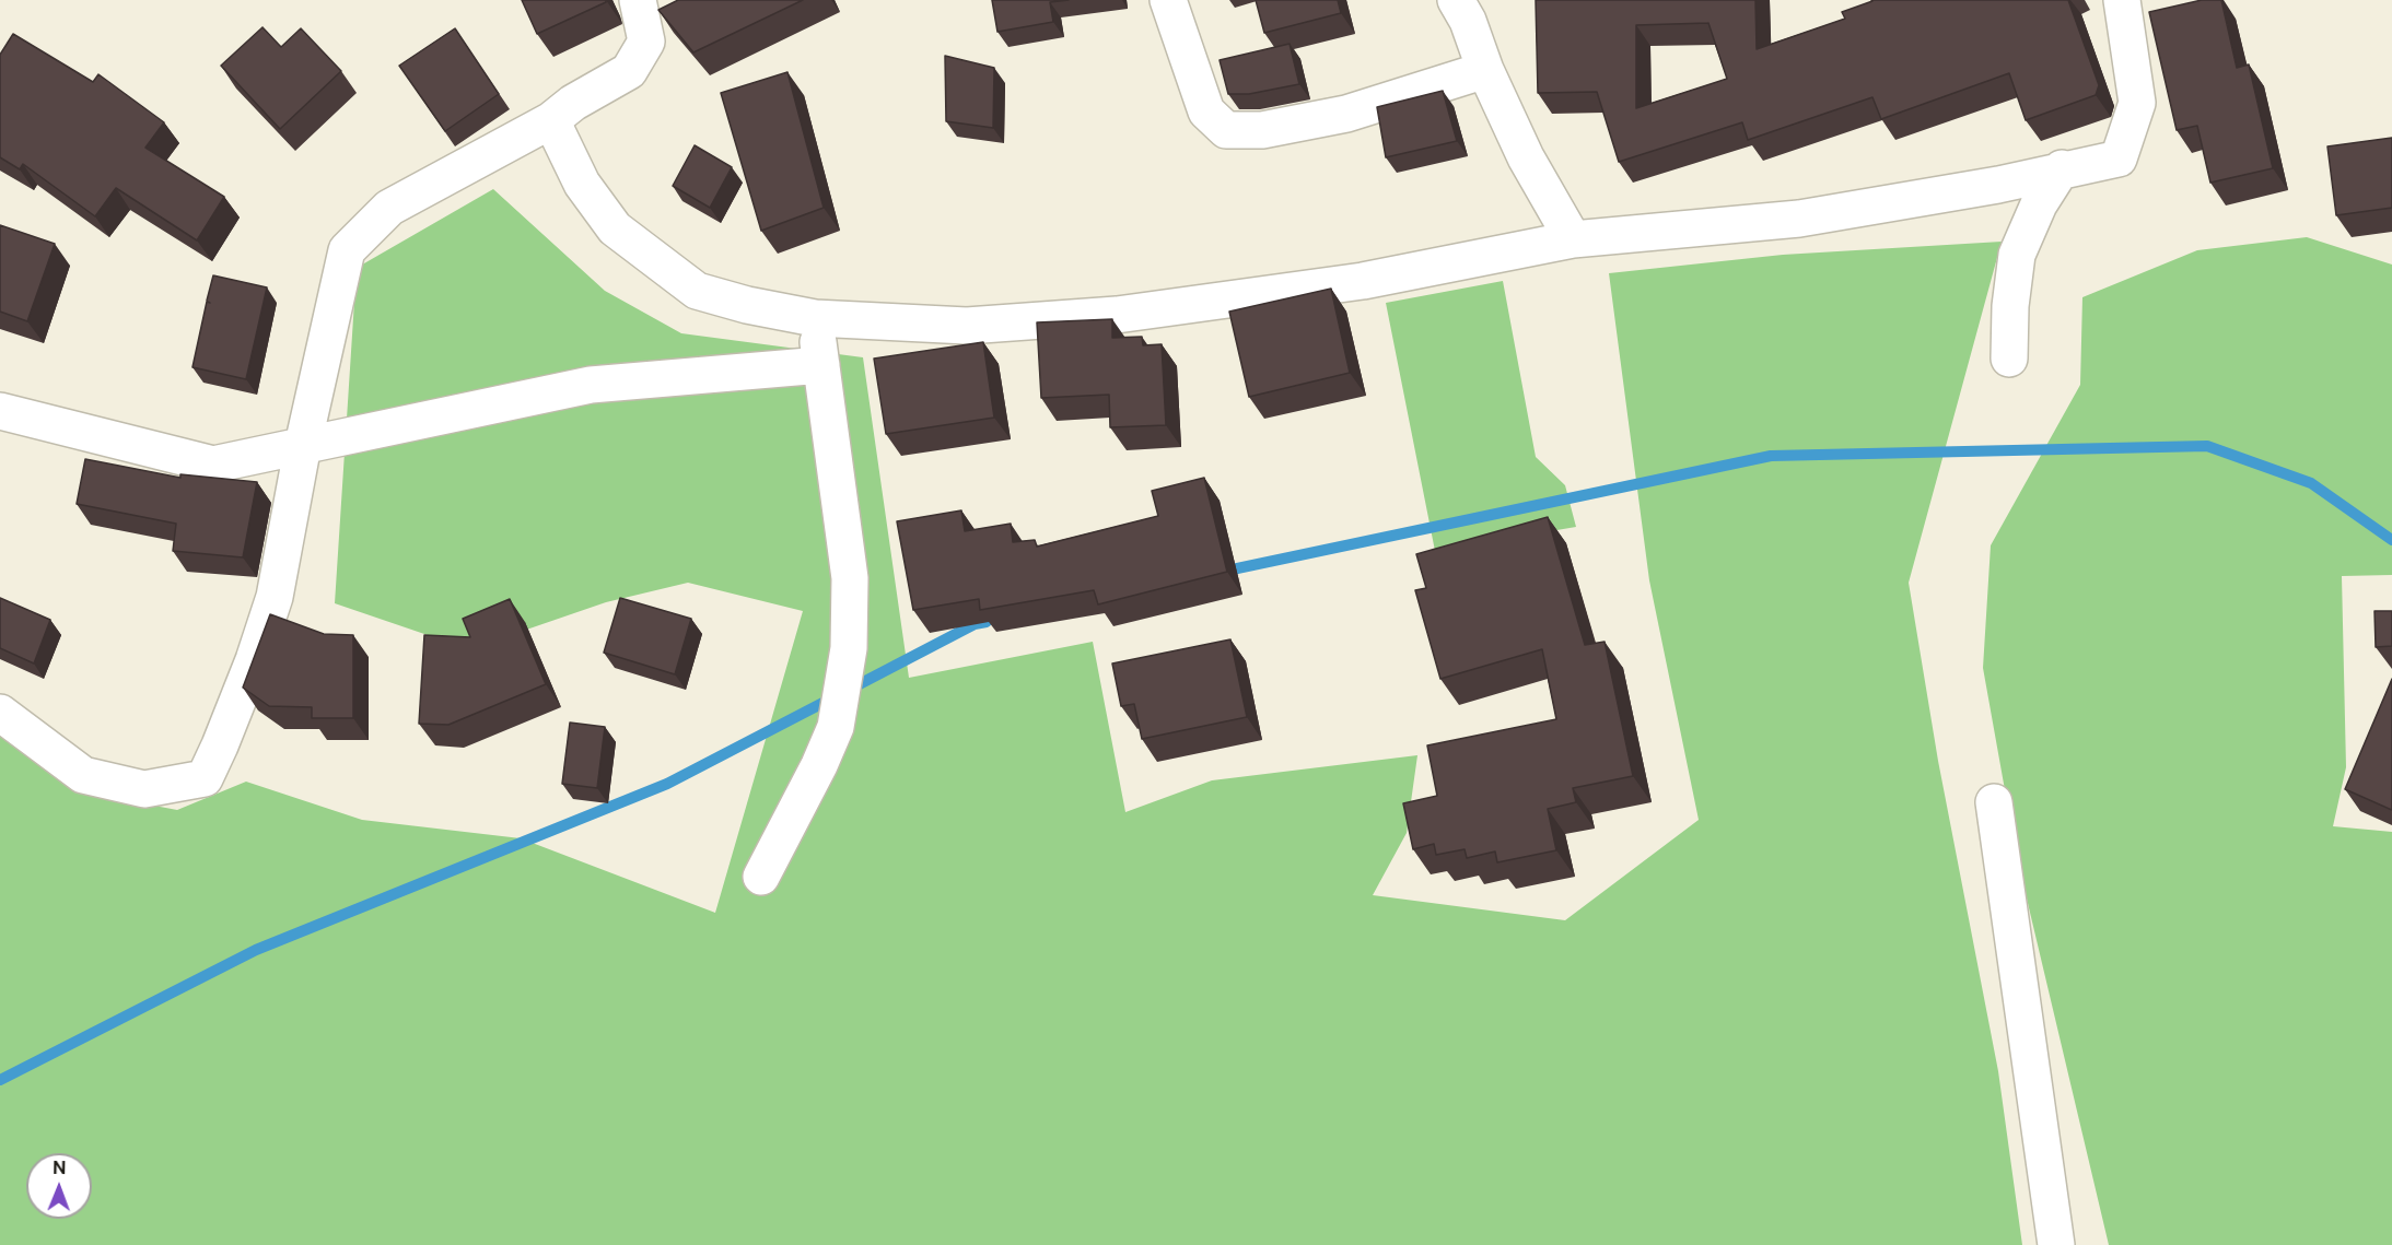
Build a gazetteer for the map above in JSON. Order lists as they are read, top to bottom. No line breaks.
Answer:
{"north":"top"}
